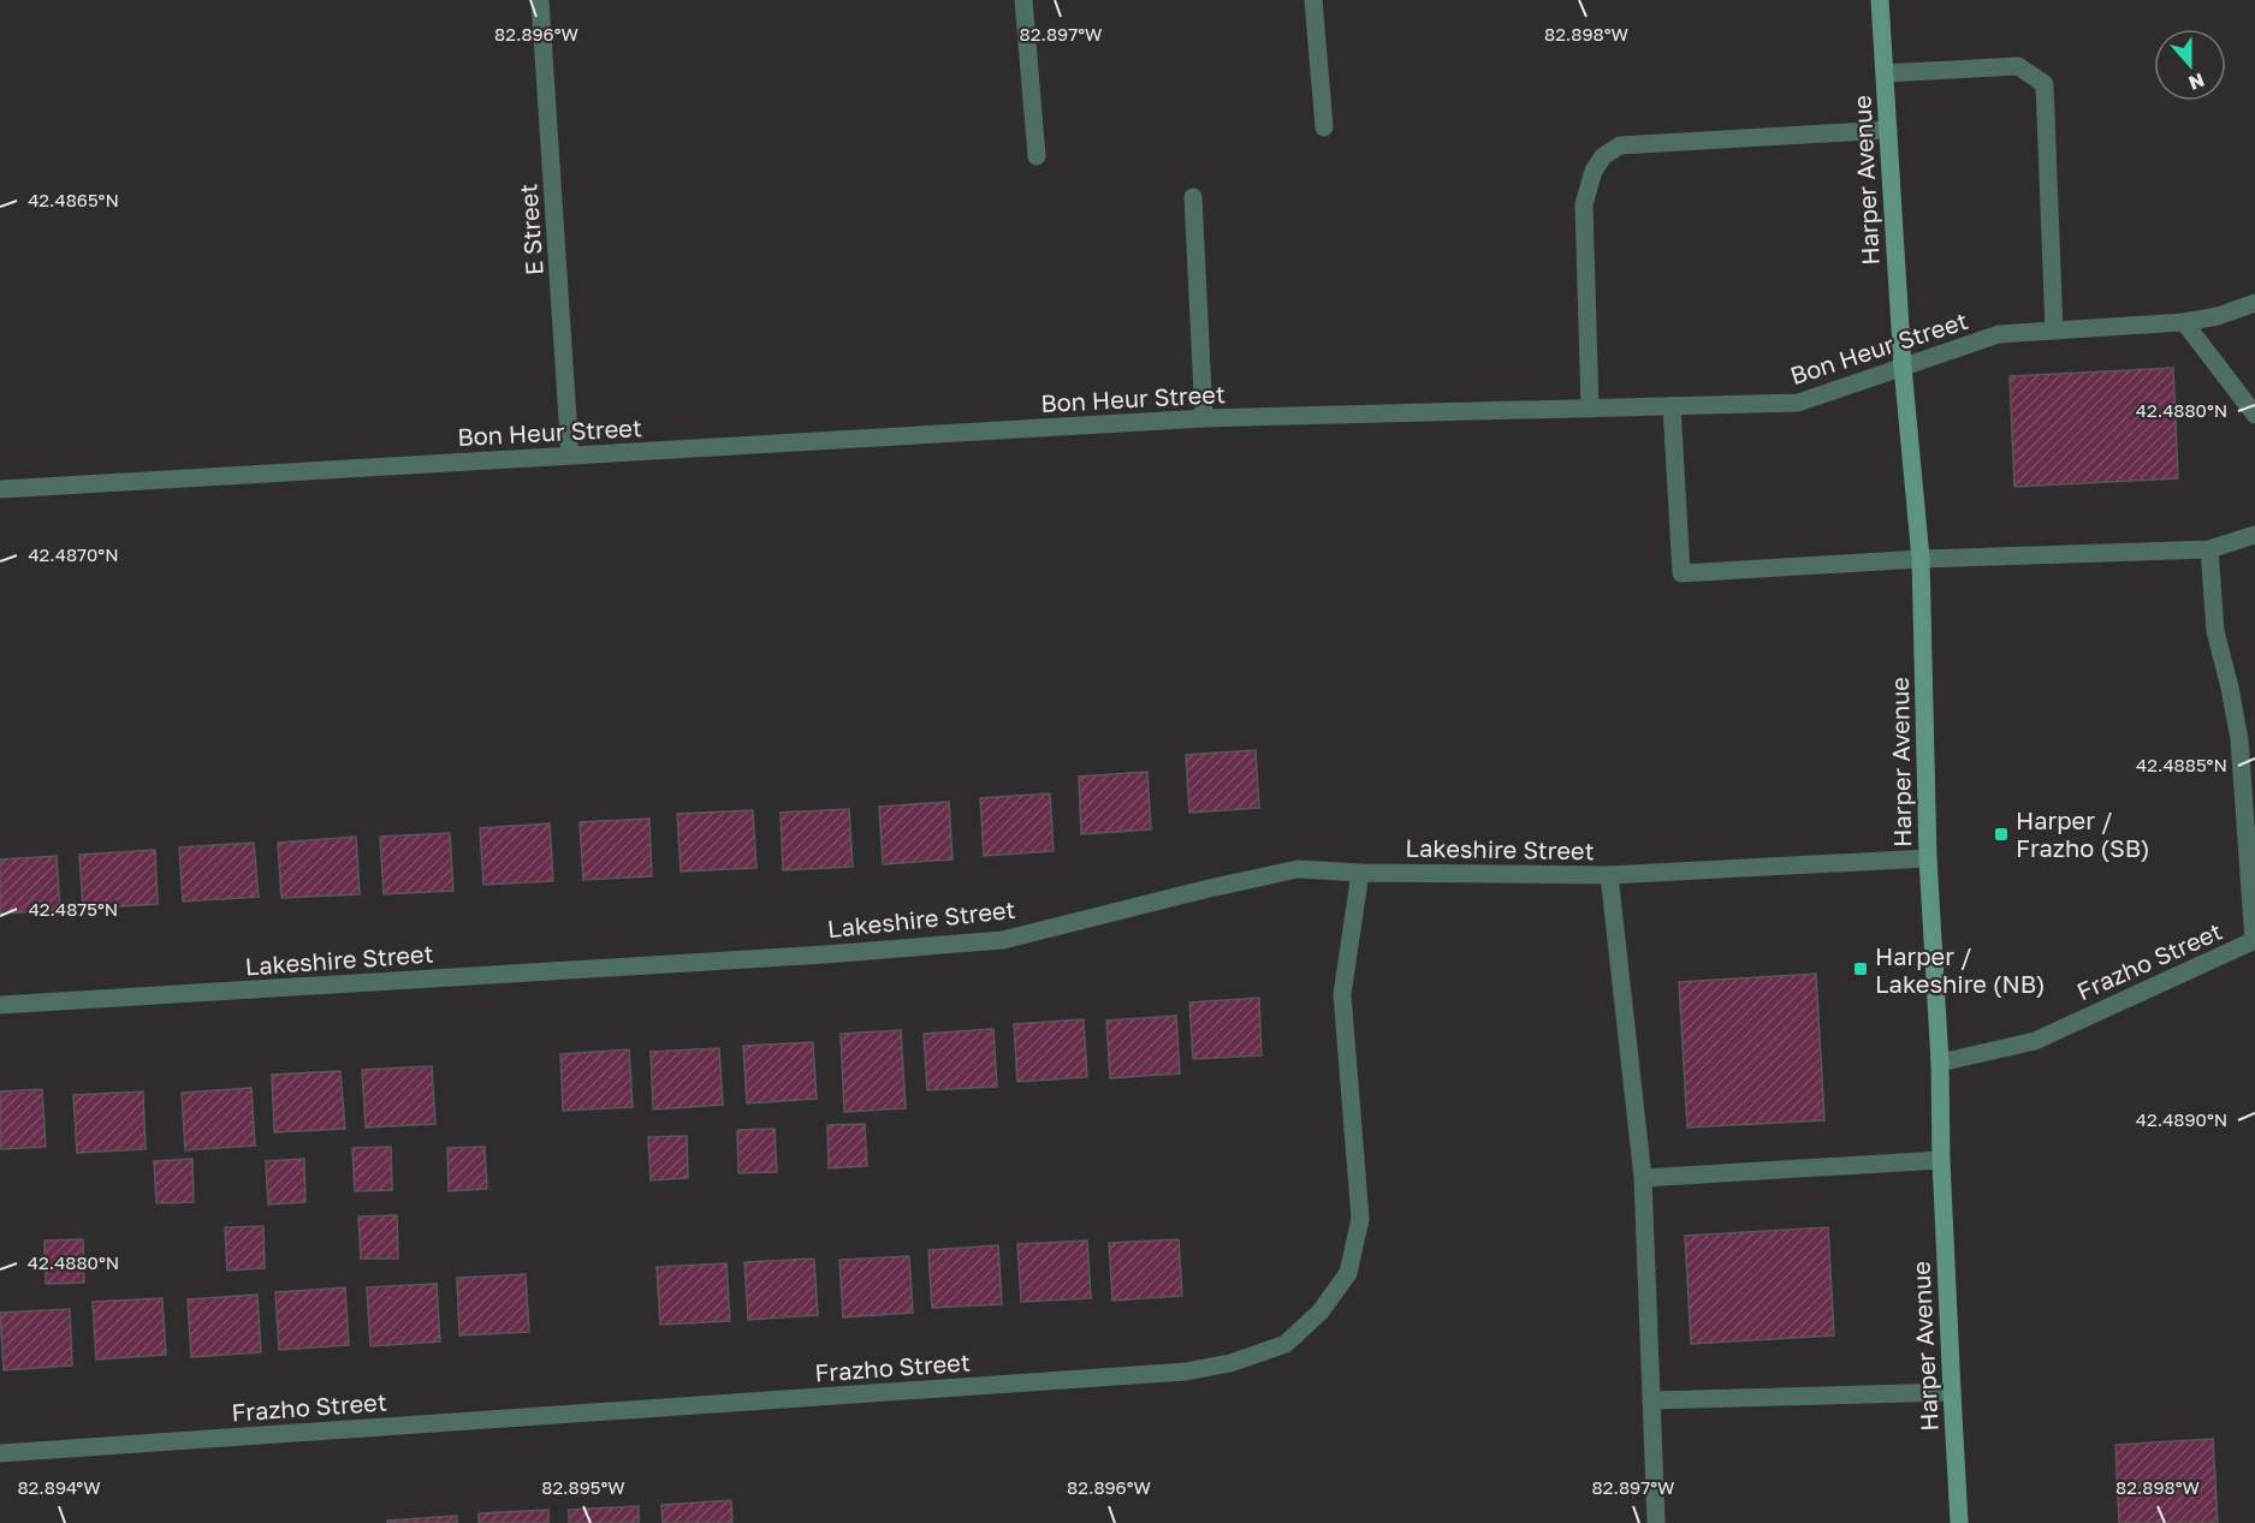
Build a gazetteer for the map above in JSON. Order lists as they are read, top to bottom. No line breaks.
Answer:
{"streets":{"main road":["Harper Avenue"],"street":["E Street","Bon Heur Street","Lakeshire Street","Frazho Street"]},"crossings":[["Harper Avenue","Bon Heur Street"],["Harper Avenue","Lakeshire Street"],["Harper Avenue","Frazho Street"],["E Street","Bon Heur Street"],["Lakeshire Street","Frazho Street"]],"places":{"transit":["Harper / Frazho (SB)","Harper / Lakeshire (NB)"]},"north":"bottom","coordinates":["82.896°W","82.897°W","82.898°W","42.4865°N","42.4880°N","42.4870°N","42.4885°N","42.4875°N","42.4890°N","82.894°W","82.895°W"]}
